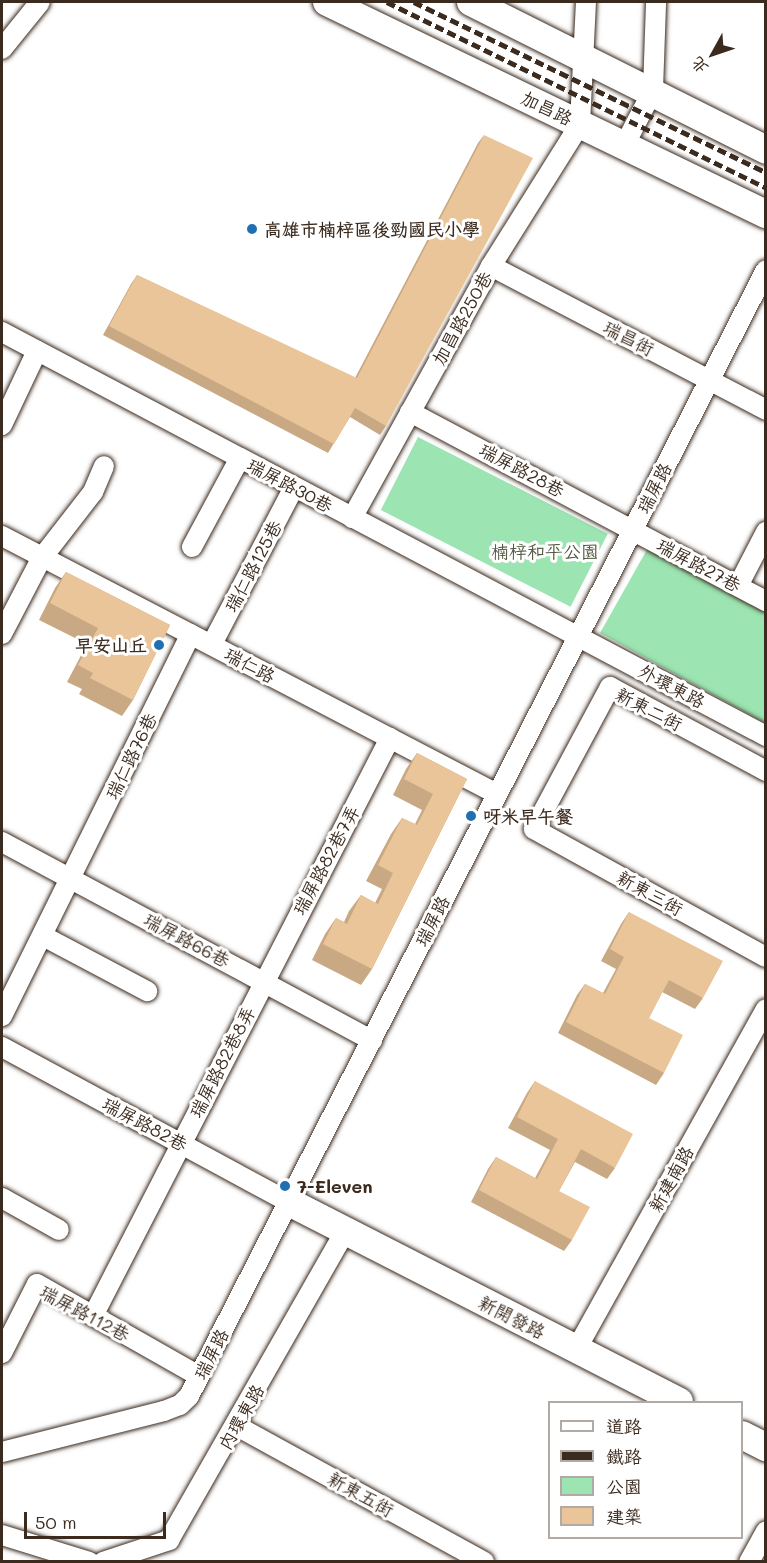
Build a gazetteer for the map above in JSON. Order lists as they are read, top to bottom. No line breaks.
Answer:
{"streets":{"street":["加昌路","加昌路250巷","瑞昌街","瑞屏路28巷","瑞屏路30巷","瑞屏路","瑞屏路27巷","瑞仁路125巷","瑞仁路","外環東路","新東二街","瑞仁路76巷","瑞屏路82巷7弄","新東三街","瑞屏路66巷","瑞屏路82巷8弄","瑞屏路82巷","新建南路","瑞屏路112巷","新開發路","內環東路","新東五街"]},"crossings":[["加昌路","加昌路250巷"],["加昌路250巷","瑞昌街"],["加昌路250巷","瑞屏路28巷"],["加昌路250巷","瑞屏路30巷"],["瑞昌街","瑞屏路"],["瑞屏路28巷","瑞屏路"],["瑞屏路28巷","瑞屏路27巷"],["瑞屏路30巷","瑞屏路"],["瑞屏路30巷","瑞仁路125巷"],["瑞屏路30巷","外環東路"],["瑞屏路","瑞屏路27巷"],["瑞屏路","瑞仁路"],["瑞屏路","外環東路"],["瑞屏路","瑞屏路66巷"],["瑞屏路","瑞屏路82巷"],["瑞屏路","瑞屏路112巷"],["瑞屏路","新開發路"],["瑞仁路125巷","瑞仁路"],["瑞仁路","瑞仁路76巷"],["瑞仁路","瑞屏路82巷7弄"],["新東二街","新東三街"],["瑞仁路76巷","瑞屏路66巷"],["瑞屏路82巷7弄","瑞屏路66巷"],["瑞屏路82巷7弄","瑞屏路82巷8弄"],["瑞屏路66巷","瑞屏路82巷8弄"],["瑞屏路82巷8弄","瑞屏路82巷"],["瑞屏路82巷","新開發路"],["新建南路","新開發路"],["新開發路","內環東路"],["內環東路","新東五街"]],"parks":["楠梓和平公園"],"places":["高雄市楠梓區後勁國民小學","早安山丘","呀米早午餐","7-Eleven"],"legend":["道路","鐵路","公園","建築"],"scale_bar":"50 m","north":"bottom left"}
